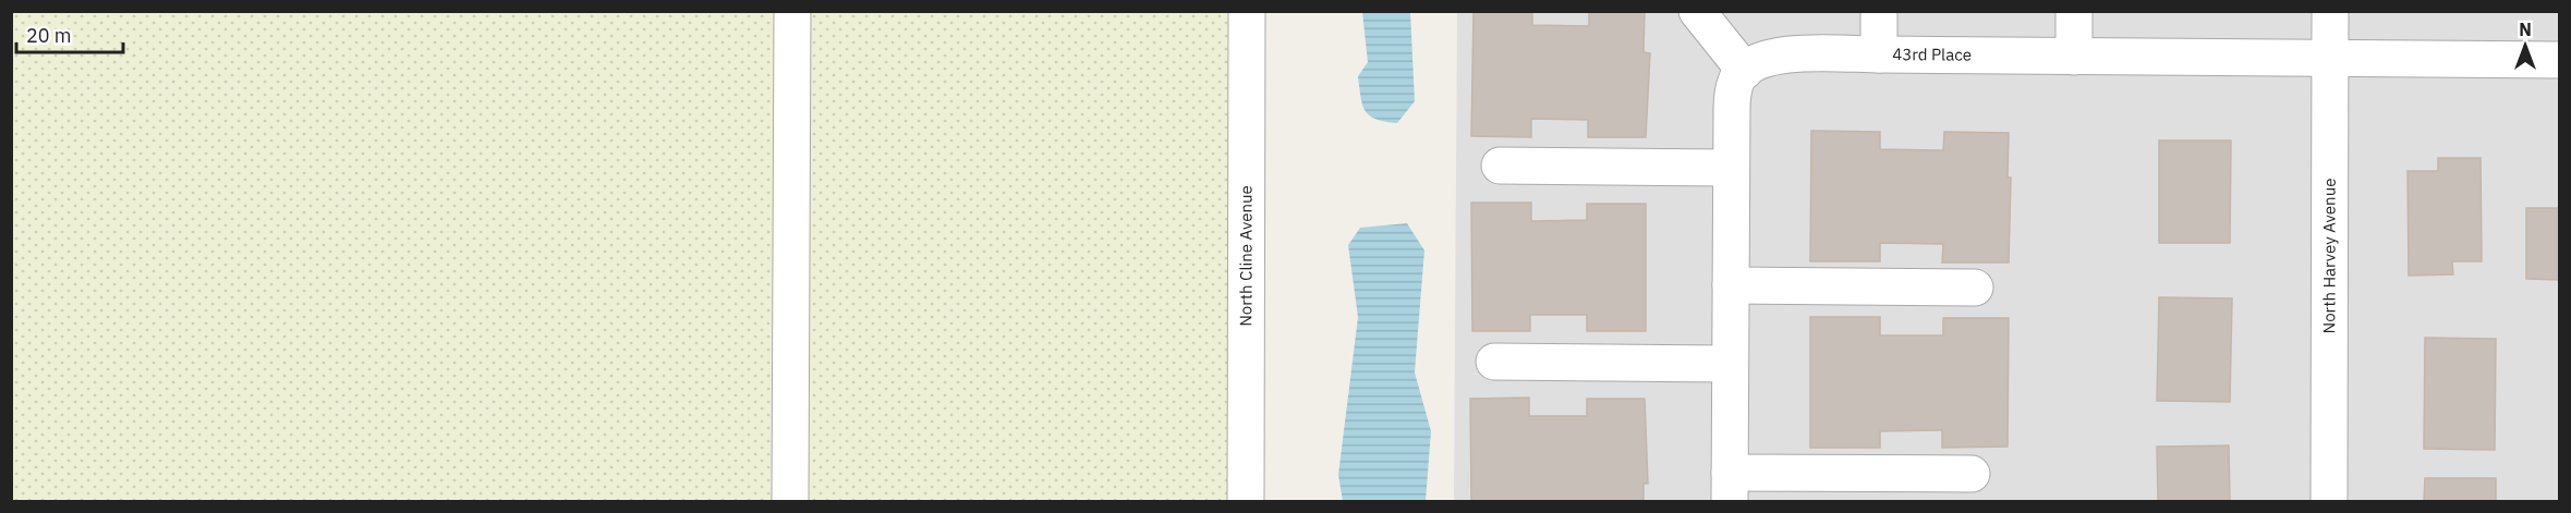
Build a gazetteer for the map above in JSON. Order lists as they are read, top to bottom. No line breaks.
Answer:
{"streets":{"street":["43rd Place","North Harvey Avenue","North Cline Avenue"]},"crossings":[["43rd Place","North Harvey Avenue"]],"scale_bar":"20 m","north":"top"}
